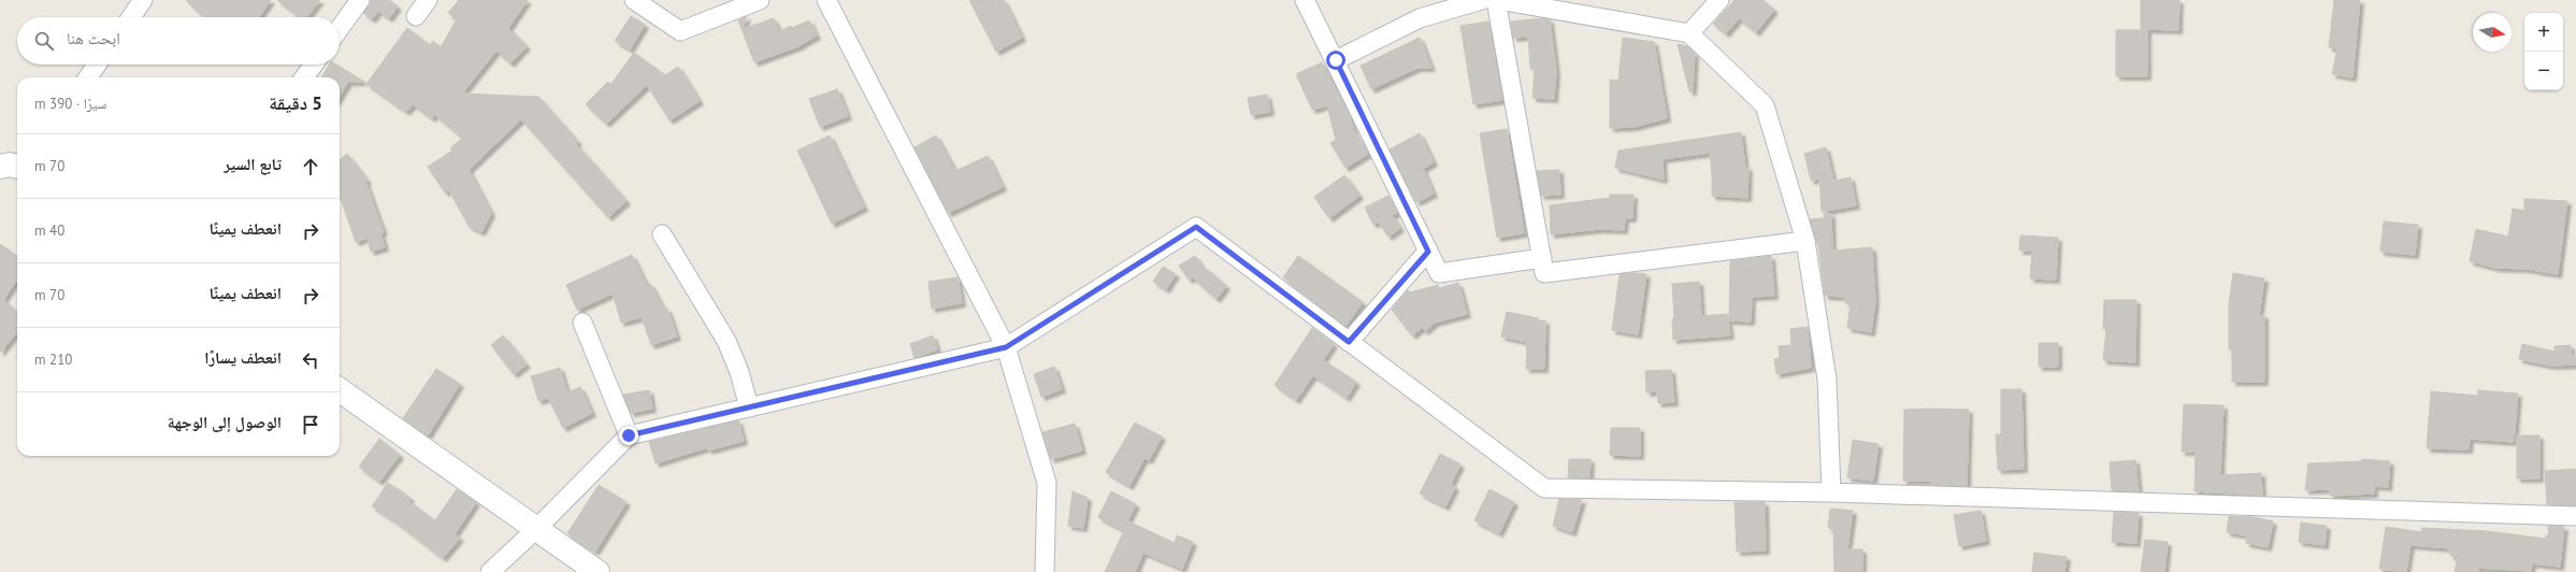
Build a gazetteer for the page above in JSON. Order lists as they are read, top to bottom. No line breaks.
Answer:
{"north":"right","page":{"map_buttons":["+","−"],"search":"ابحث هنا","heading":["5 دقيقة","سيرًا · 390 m"],"list":[["تابع السير","70 m"],["انعطف يمينًا","40 m"],["انعطف يمينًا","70 m"],["انعطف يسارًا","210 m"],"الوصول إلى الوجهة"]}}
